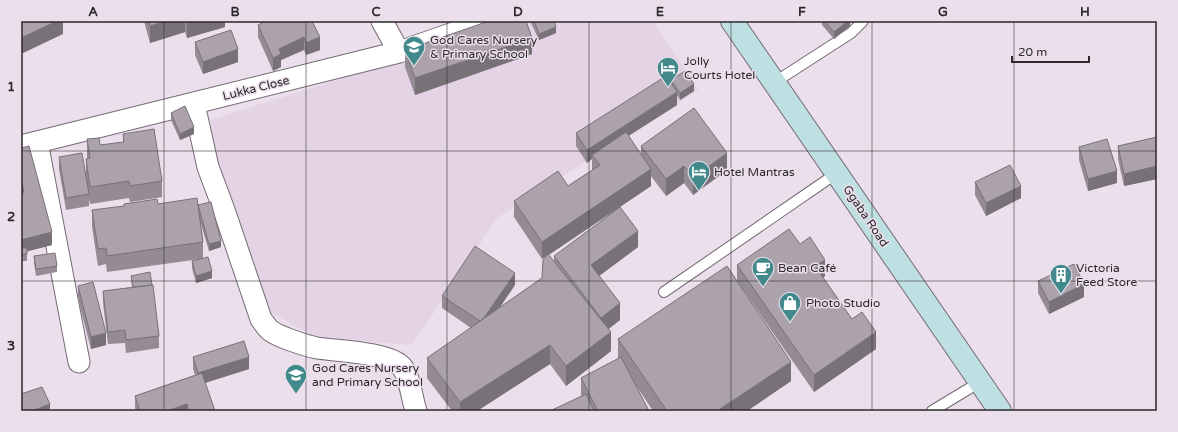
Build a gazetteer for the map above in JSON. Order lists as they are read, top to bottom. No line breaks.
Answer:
{"streets":{"main road":["Ggaba Road"],"street":["Lukka Close"]},"places":{"school or university":["God Cares Nursery & Primary School","God Cares Nursery and Primary School"],"hotel":["Jolly Courts Hotel","Hotel Mantras"],"cafe":["Bean Café"],"building":["Victoria Feed Store"],"shop":["Photo Studio"]},"scale_bar":"20 m","grid":{"columns":["A","B","C","D","E","F","G","H"],"rows":["1","2","3"]}}
